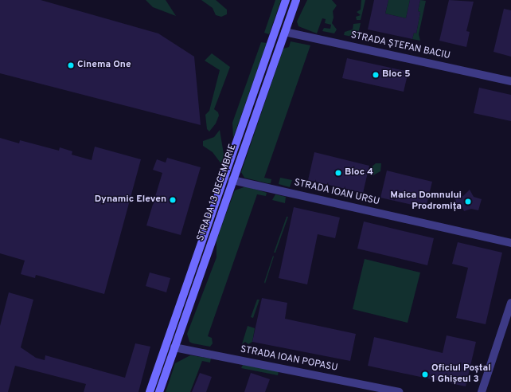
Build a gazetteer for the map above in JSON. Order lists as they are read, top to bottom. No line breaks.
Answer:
{"streets":{"main road":["STRADA 13 DECEMBRIE"],"street":["STRADA ȘTEFAN BACIU","STRADA IOAN URSU","STRADA IOAN POPASU"]},"crossings":[["STRADA ȘTEFAN BACIU","STRADA 13 DECEMBRIE"],["STRADA 13 DECEMBRIE","STRADA IOAN URSU"],["STRADA 13 DECEMBRIE","STRADA IOAN POPASU"]],"places":["Cinema One","Bloc 5","Bloc 4","Dynamic Eleven","Maica Domnului Prodromița","Oficiul Poștal 1 Ghișeul 3"]}
